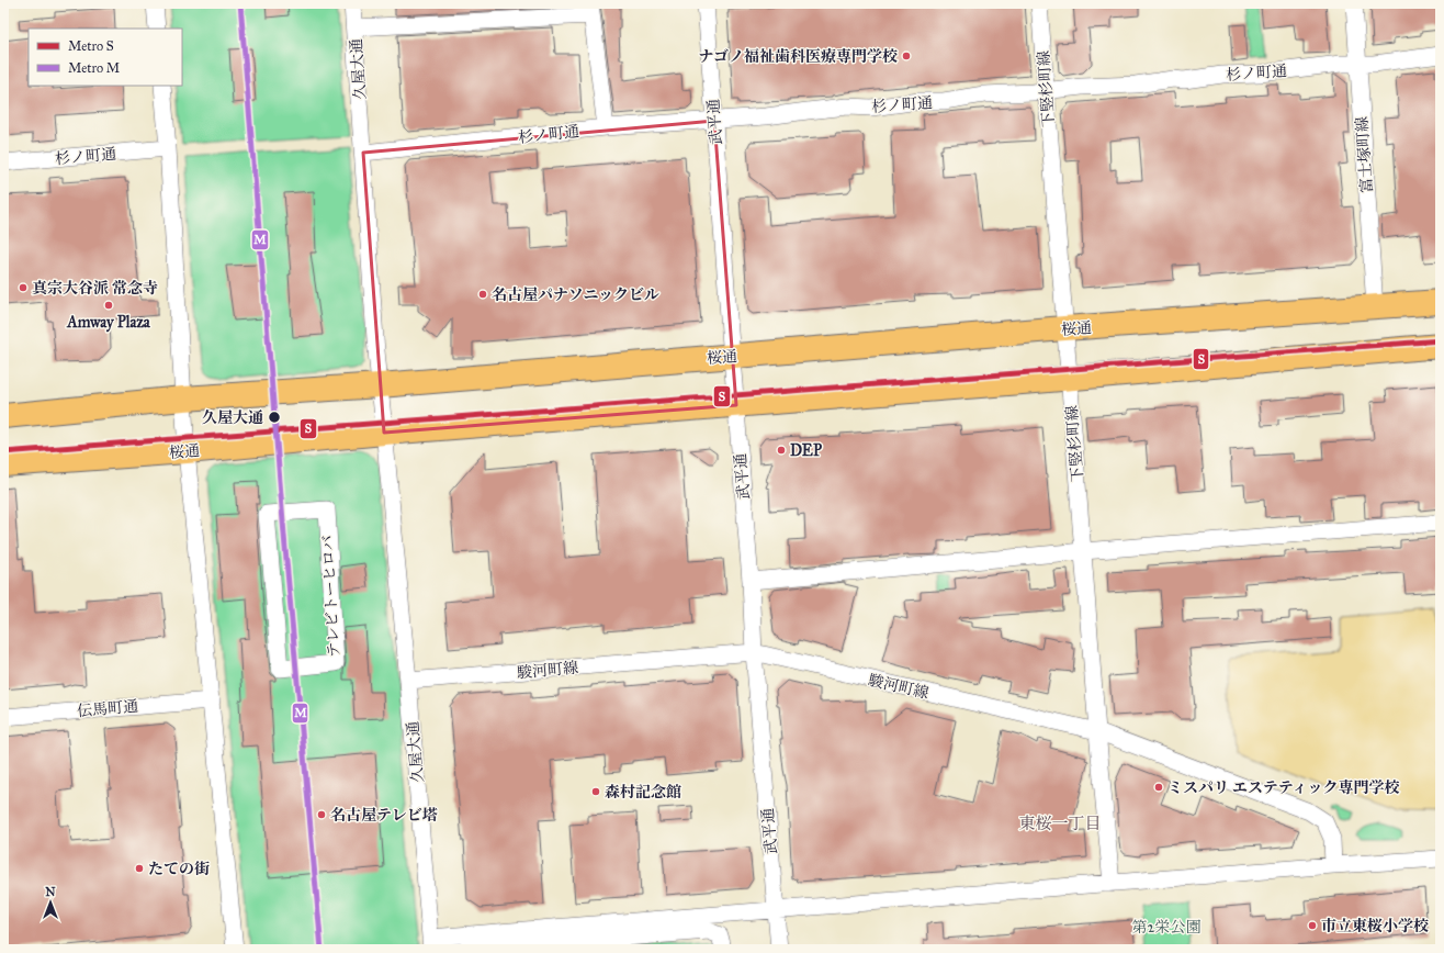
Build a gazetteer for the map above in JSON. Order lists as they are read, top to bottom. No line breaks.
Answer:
{"streets":{"highway":["桜通"],"street":["久屋大通","杉ノ町通","下竪杉町線","武平通","富士塚町線","テレビトーヒロバ","駿河町線","伝馬町通"]},"crossings":[["久屋大通","杉ノ町通"],["久屋大通","桜通"],["久屋大通","駿河町線"],["杉ノ町通","下竪杉町線"],["杉ノ町通","武平通"],["杉ノ町通","富士塚町線"],["下竪杉町線","桜通"],["下竪杉町線","駿河町線"],["武平通","桜通"],["武平通","駿河町線"],["富士塚町線","桜通"]],"districts":["東桜一丁目"],"parks":["第2栄公園"],"places":["ナゴノ福祉歯科医療専門学校","真宗大谷派 常念寺","名古屋パナソニックビル","Amway Plaza","久屋大通","DEP","ミスパリ エステティック専門学校","森村記念館","名古屋テレビ塔","たての街","市立東桜小学校"],"lines":["metro line M","metro line S"],"legend":["Metro S","Metro M"],"north":"top"}
